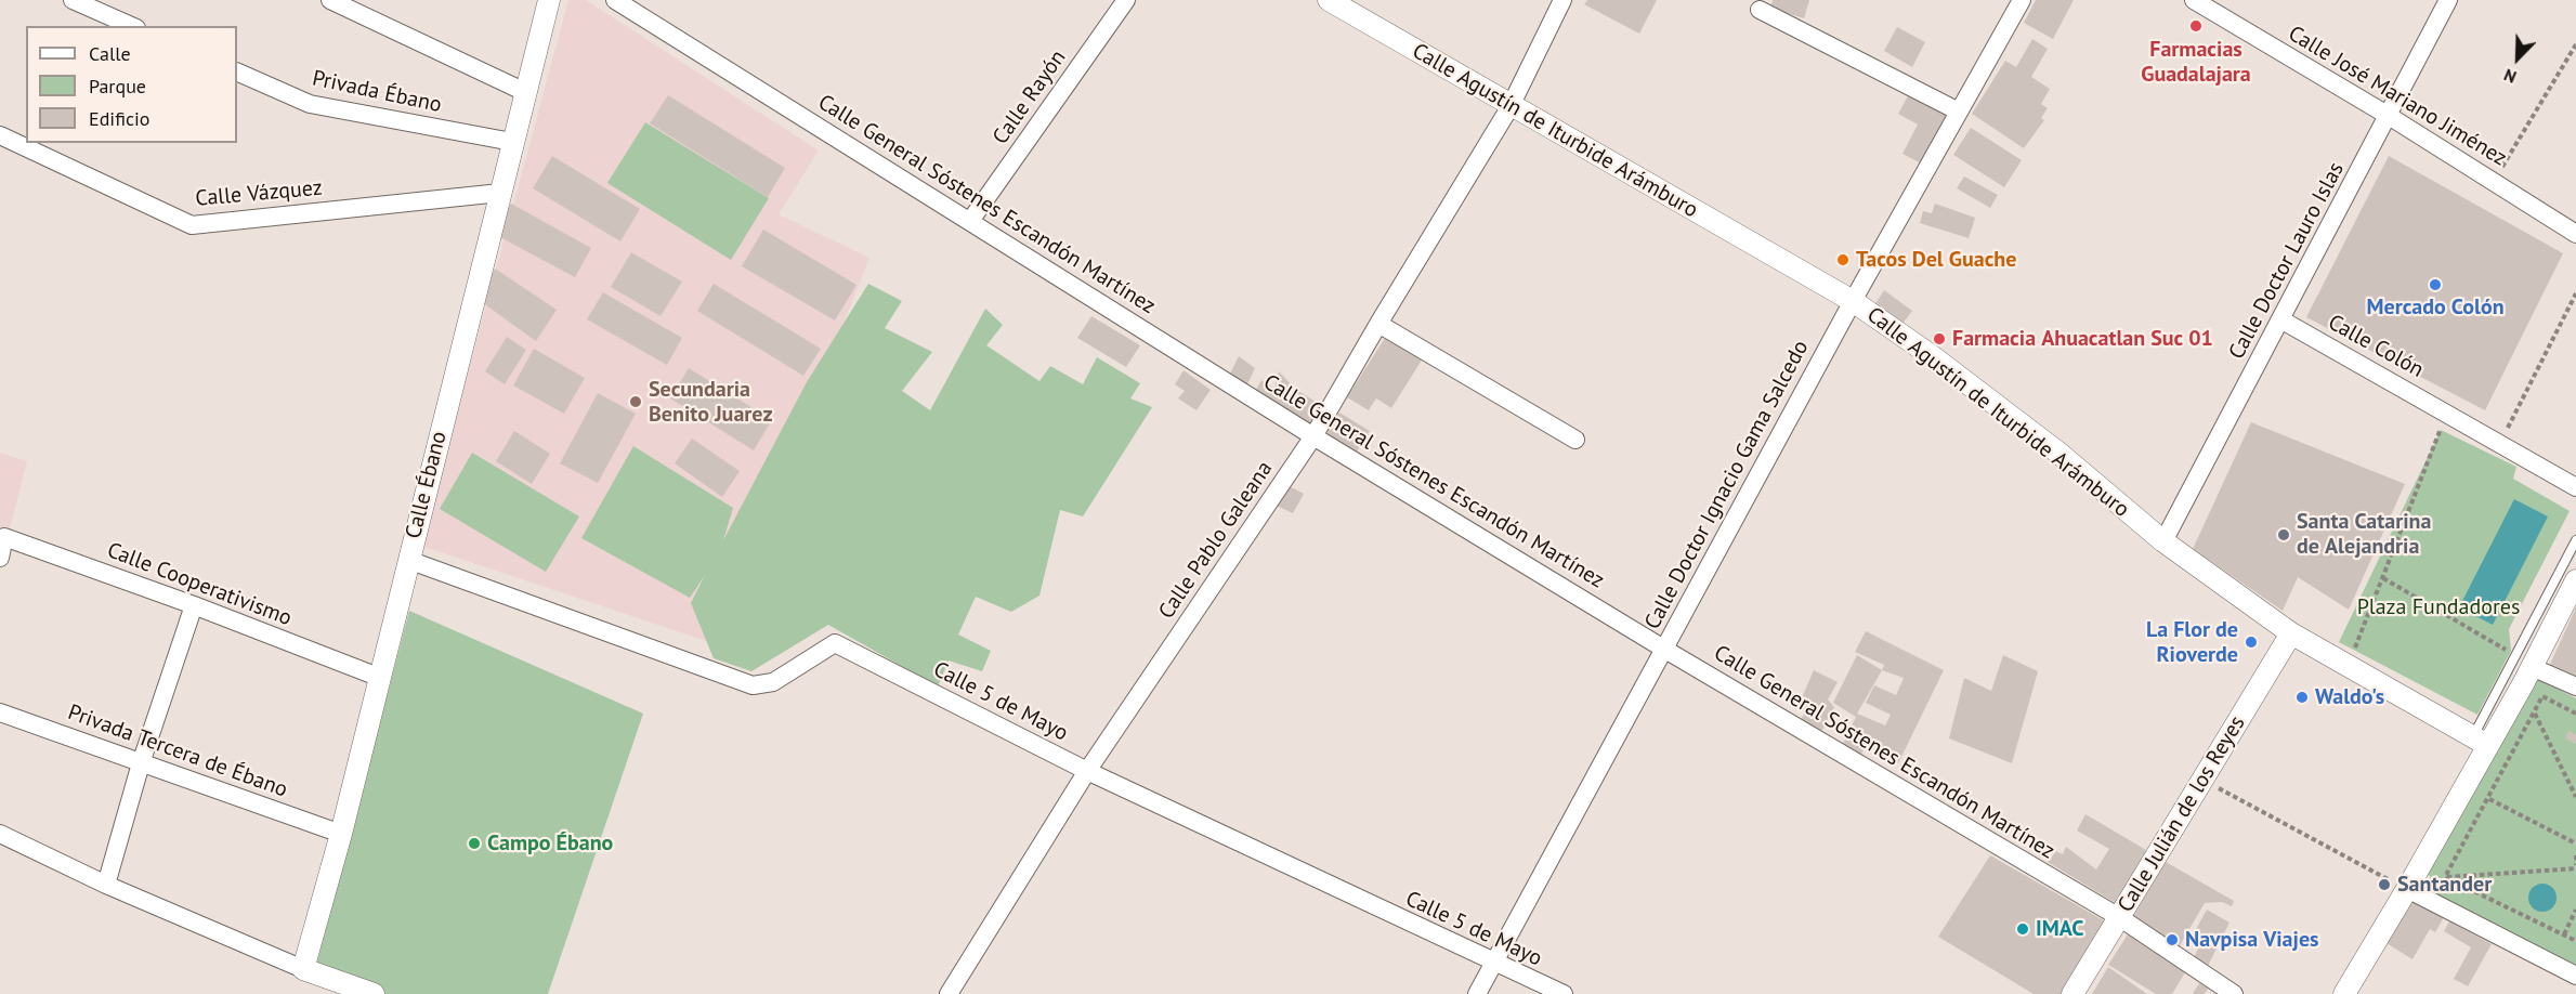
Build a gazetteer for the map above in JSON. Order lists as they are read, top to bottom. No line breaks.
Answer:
{"streets":{"street":["Privada Ébano","Calle José Mariano Jiménez","Calle Rayón","Calle Agustín de Iturbide Arámburo","Calle Vázquez","Calle General Sóstenes Escandón Martínez","Calle Doctor Lauro Islas","Calle Colón","Calle Ébano","Calle Doctor Ignacio Gama Salcedo","Calle Pablo Galeana","Calle Cooperativismo","Calle 5 de Mayo","Privada Tercera de Ébano","Calle Julián de los Reyes"]},"crossings":[["Privada Ébano","Calle Ébano"],["Calle José Mariano Jiménez","Calle Doctor Lauro Islas"],["Calle Rayón","Calle General Sóstenes Escandón Martínez"],["Calle Agustín de Iturbide Arámburo","Calle Doctor Lauro Islas"],["Calle Agustín de Iturbide Arámburo","Calle Doctor Ignacio Gama Salcedo"],["Calle Agustín de Iturbide Arámburo","Calle Pablo Galeana"],["Calle Agustín de Iturbide Arámburo","Calle Julián de los Reyes"],["Calle Vázquez","Calle Ébano"],["Calle General Sóstenes Escandón Martínez","Calle Doctor Ignacio Gama Salcedo"],["Calle General Sóstenes Escandón Martínez","Calle Pablo Galeana"],["Calle General Sóstenes Escandón Martínez","Calle Julián de los Reyes"],["Calle Doctor Lauro Islas","Calle Colón"],["Calle Ébano","Calle Cooperativismo"],["Calle Ébano","Calle 5 de Mayo"],["Calle Ébano","Privada Tercera de Ébano"],["Calle Doctor Ignacio Gama Salcedo","Calle 5 de Mayo"],["Calle Pablo Galeana","Calle 5 de Mayo"]],"parks":["Plaza Fundadores"],"places":["Farmacias Guadalajara","Tacos Del Guache","Mercado Colón","Farmacia Ahuacatlan Suc 01","Secundaria Benito Juarez","Santa Catarina de Alejandria","La Flor de Rioverde","Waldo's","Campo Ébano","Santander","IMAC","Navpisa Viajes"],"legend":["Calle","Parque","Edificio"],"north":"bottom left"}
